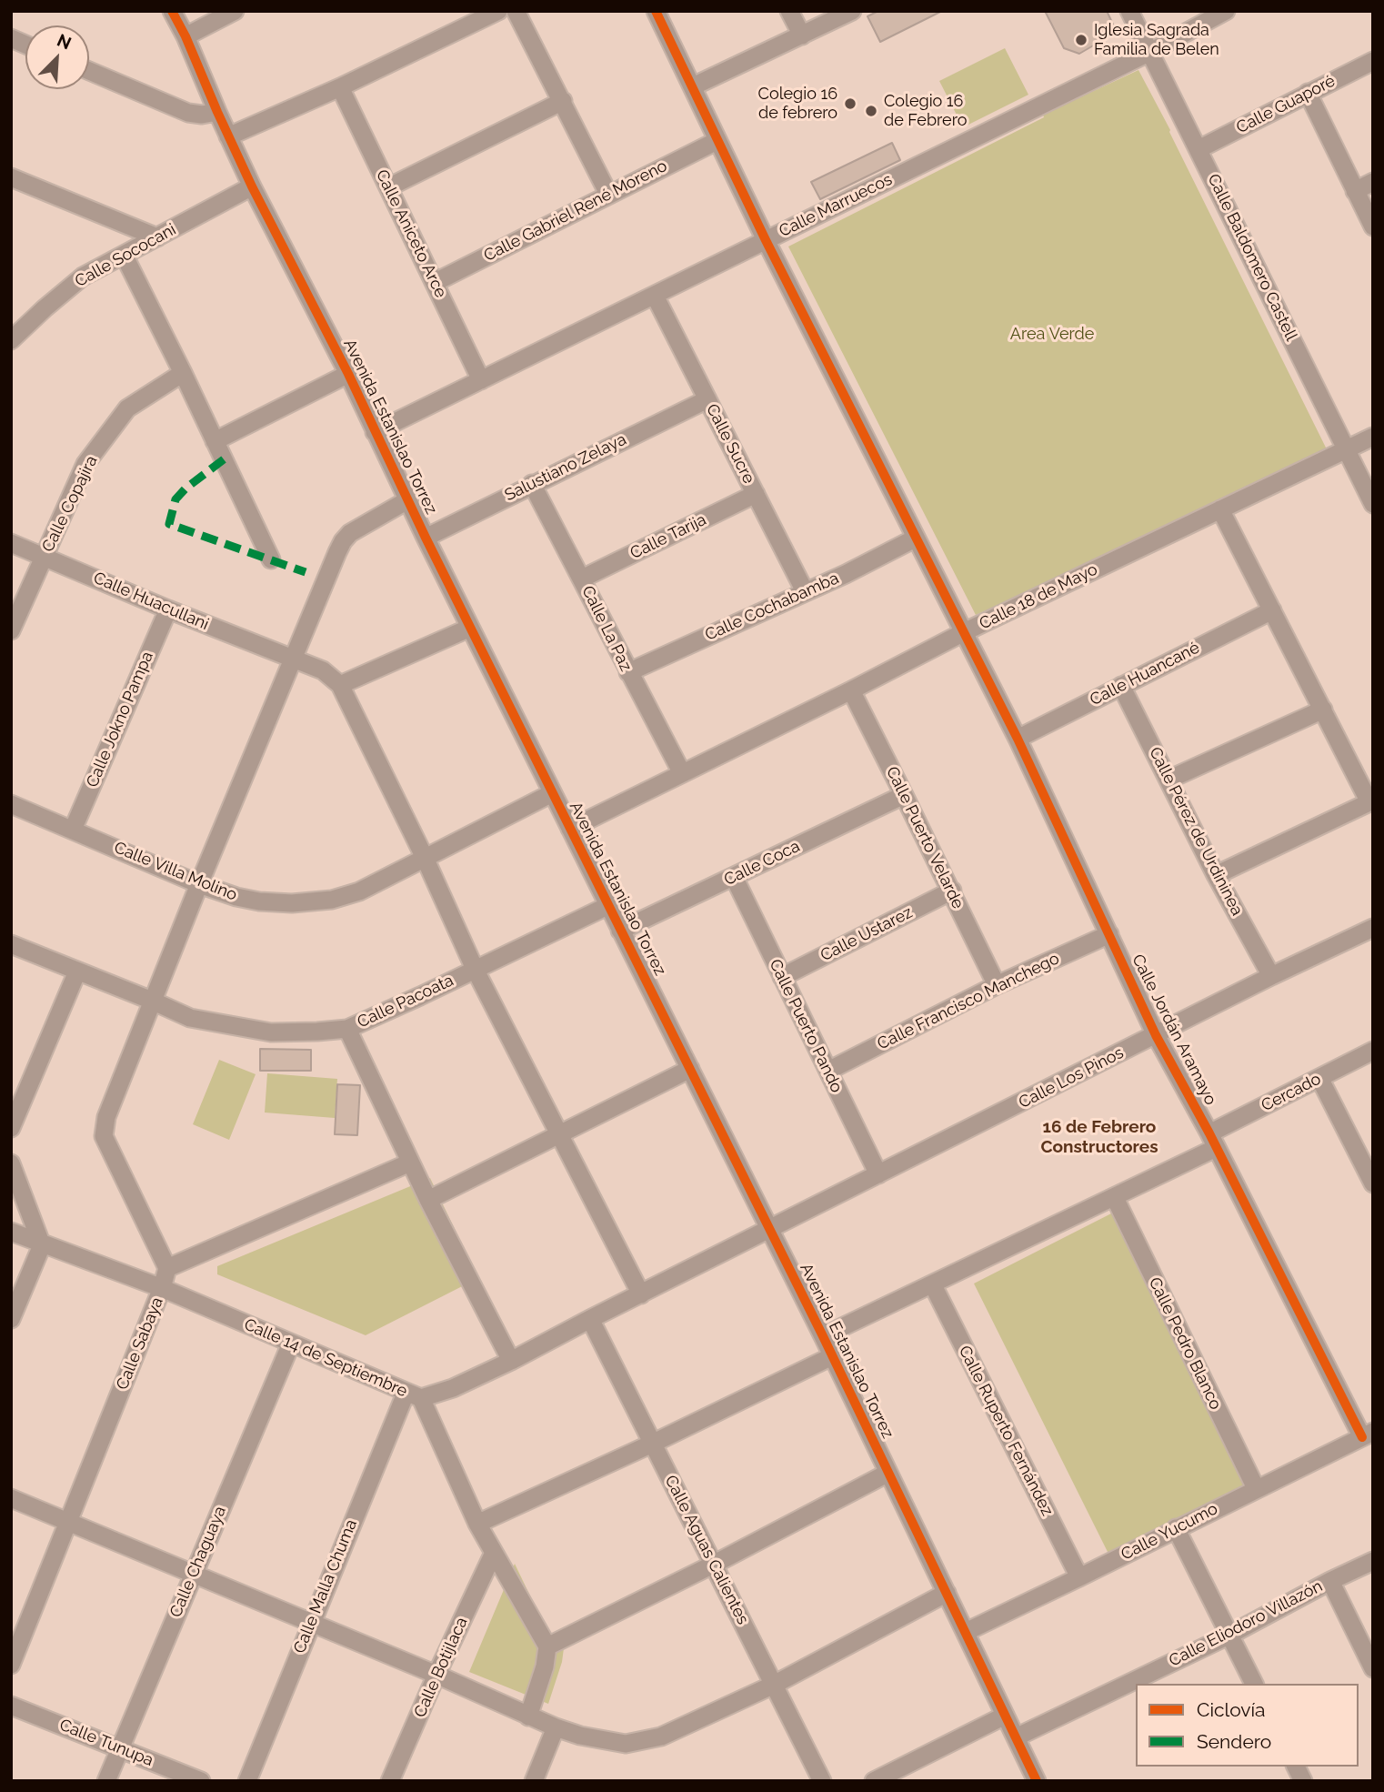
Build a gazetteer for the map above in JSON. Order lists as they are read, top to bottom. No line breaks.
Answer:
{"streets":{"street":["Calle Guaporé","Calle Marruecos","Calle Gabriel René Moreno","Calle Aniceto Arce","Calle Sococani","Calle Baldomero Castell","Avenida Estanislao Torrez","Calle Sucre","Salustiano Zelaya","Calle Copajira","Calle Tarija","Calle 18 de Mayo","Calle Huacullani","Calle Cochabamba","Calle La Paz","Calle Huancané","Calle Jokno Pampa","Calle Pérez de Urdininea","Calle Puerto Velarde","Calle Coca","Calle Villa Molino","Calle Ustarez","Calle Pacoata","Calle Francisco Manchego","Calle Puerto Pando","Calle Jordán Aramayo","Calle Los Pinos","Cercado","Calle Sabaya","Calle Pedro Blanco","Calle 14 de Septiembre","Calle Ruperto Fernández","Calle Yucumo","Calle Aguas Calientes","Calle Chaguaya","Calle Malla Chuma","Calle Eliodoro Villazón","Calle Botijlaca","Calle Tunupa"]},"crossings":[["Calle Guaporé","Calle Baldomero Castell"],["Calle Marruecos","Calle Aniceto Arce"],["Calle Marruecos","Calle Baldomero Castell"],["Calle Marruecos","Avenida Estanislao Torrez"],["Calle Marruecos","Calle Sucre"],["Calle Marruecos","Calle Jordán Aramayo"],["Calle Gabriel René Moreno","Calle Aniceto Arce"],["Calle Gabriel René Moreno","Calle Jordán Aramayo"],["Calle Sococani","Avenida Estanislao Torrez"],["Calle Baldomero Castell","Calle 18 de Mayo"],["Avenida Estanislao Torrez","Salustiano Zelaya"],["Avenida Estanislao Torrez","Calle 18 de Mayo"],["Avenida Estanislao Torrez","Calle Coca"],["Avenida Estanislao Torrez","Calle Villa Molino"],["Avenida Estanislao Torrez","Calle Pacoata"],["Avenida Estanislao Torrez","Calle Los Pinos"],["Avenida Estanislao Torrez","Cercado"],["Avenida Estanislao Torrez","Calle 14 de Septiembre"],["Avenida Estanislao Torrez","Calle Yucumo"],["Avenida Estanislao Torrez","Calle Eliodoro Villazón"],["Calle Sucre","Salustiano Zelaya"],["Calle Sucre","Calle Tarija"],["Calle Sucre","Calle Cochabamba"],["Salustiano Zelaya","Calle La Paz"],["Calle Copajira","Calle Huacullani"],["Calle Tarija","Calle La Paz"],["Calle 18 de Mayo","Calle La Paz"],["Calle 18 de Mayo","Calle Puerto Velarde"],["Calle 18 de Mayo","Calle Jordán Aramayo"],["Calle Huacullani","Calle Jokno Pampa"],["Calle Cochabamba","Calle La Paz"],["Calle Cochabamba","Calle Jordán Aramayo"],["Calle Huancané","Calle Pérez de Urdininea"],["Calle Huancané","Calle Jordán Aramayo"],["Calle Jokno Pampa","Calle Villa Molino"],["Calle Pérez de Urdininea","Calle Los Pinos"],["Calle Puerto Velarde","Calle Coca"],["Calle Puerto Velarde","Calle Ustarez"],["Calle Puerto Velarde","Calle Francisco Manchego"],["Calle Coca","Calle Puerto Pando"],["Calle Ustarez","Calle Puerto Pando"],["Calle Francisco Manchego","Calle Puerto Pando"],["Calle Francisco Manchego","Calle Jordán Aramayo"],["Calle Puerto Pando","Calle Los Pinos"],["Calle Jordán Aramayo","Calle Los Pinos"],["Calle Jordán Aramayo","Cercado"],["Calle Jordán Aramayo","Calle Yucumo"],["Calle Los Pinos","Calle 14 de Septiembre"],["Cercado","Calle Pedro Blanco"],["Cercado","Calle Ruperto Fernández"],["Calle Sabaya","Calle 14 de Septiembre"],["Calle Pedro Blanco","Calle Yucumo"],["Calle 14 de Septiembre","Calle Aguas Calientes"],["Calle 14 de Septiembre","Calle Chaguaya"],["Calle 14 de Septiembre","Calle Malla Chuma"],["Calle Ruperto Fernández","Calle Yucumo"],["Calle Chaguaya","Calle Tunupa"]],"districts":["16 de Febrero Constructores"],"parks":["Area Verde"],"places":["Iglesia Sagrada Familia de Belen","Colegio 16 de febrero","Colegio 16 de Febrero"],"legend":["Ciclovía","Sendero"],"north":"top right"}
